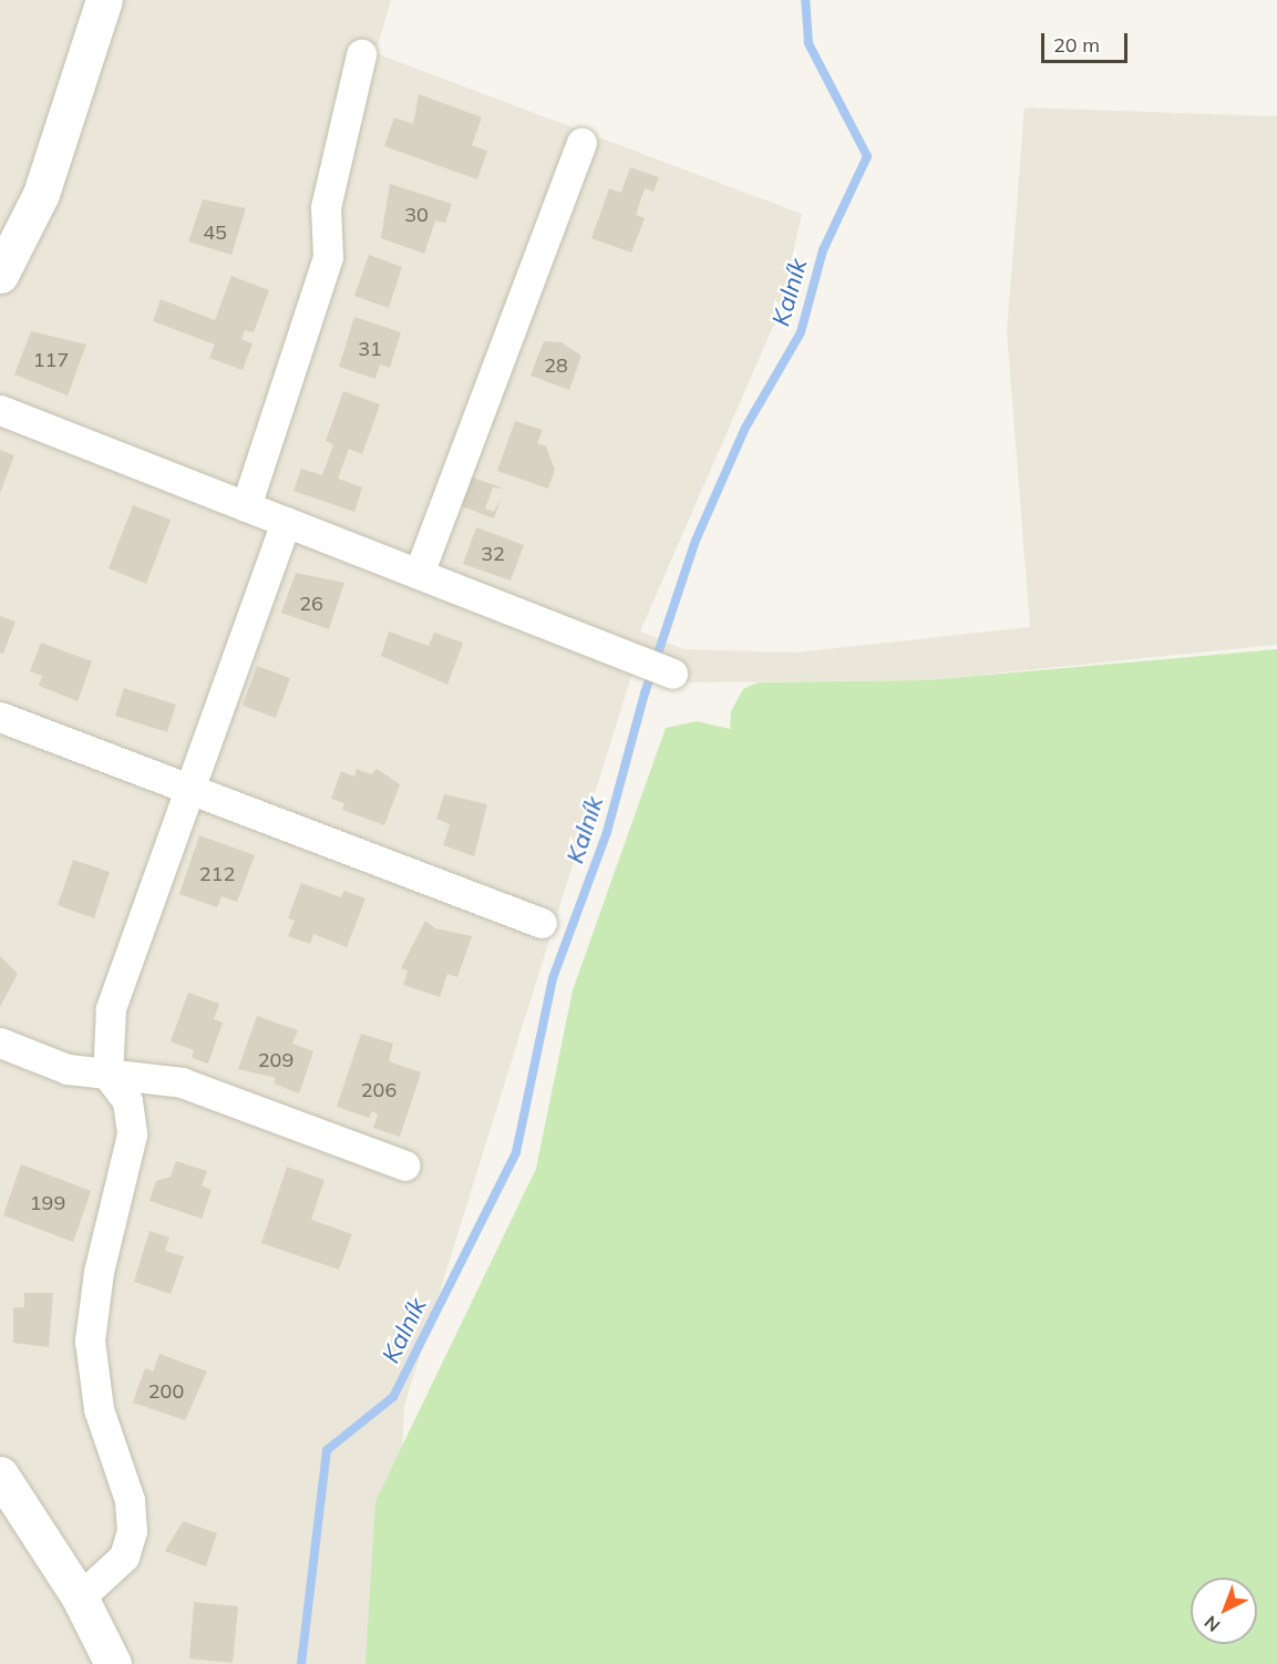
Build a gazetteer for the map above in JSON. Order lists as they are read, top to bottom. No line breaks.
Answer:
{"water":["Kalník"],"house_numbers":["30","45","31","117","28","32","26","212","209","206","199","200"],"scale_bar":"20 m","north":"bottom left"}
